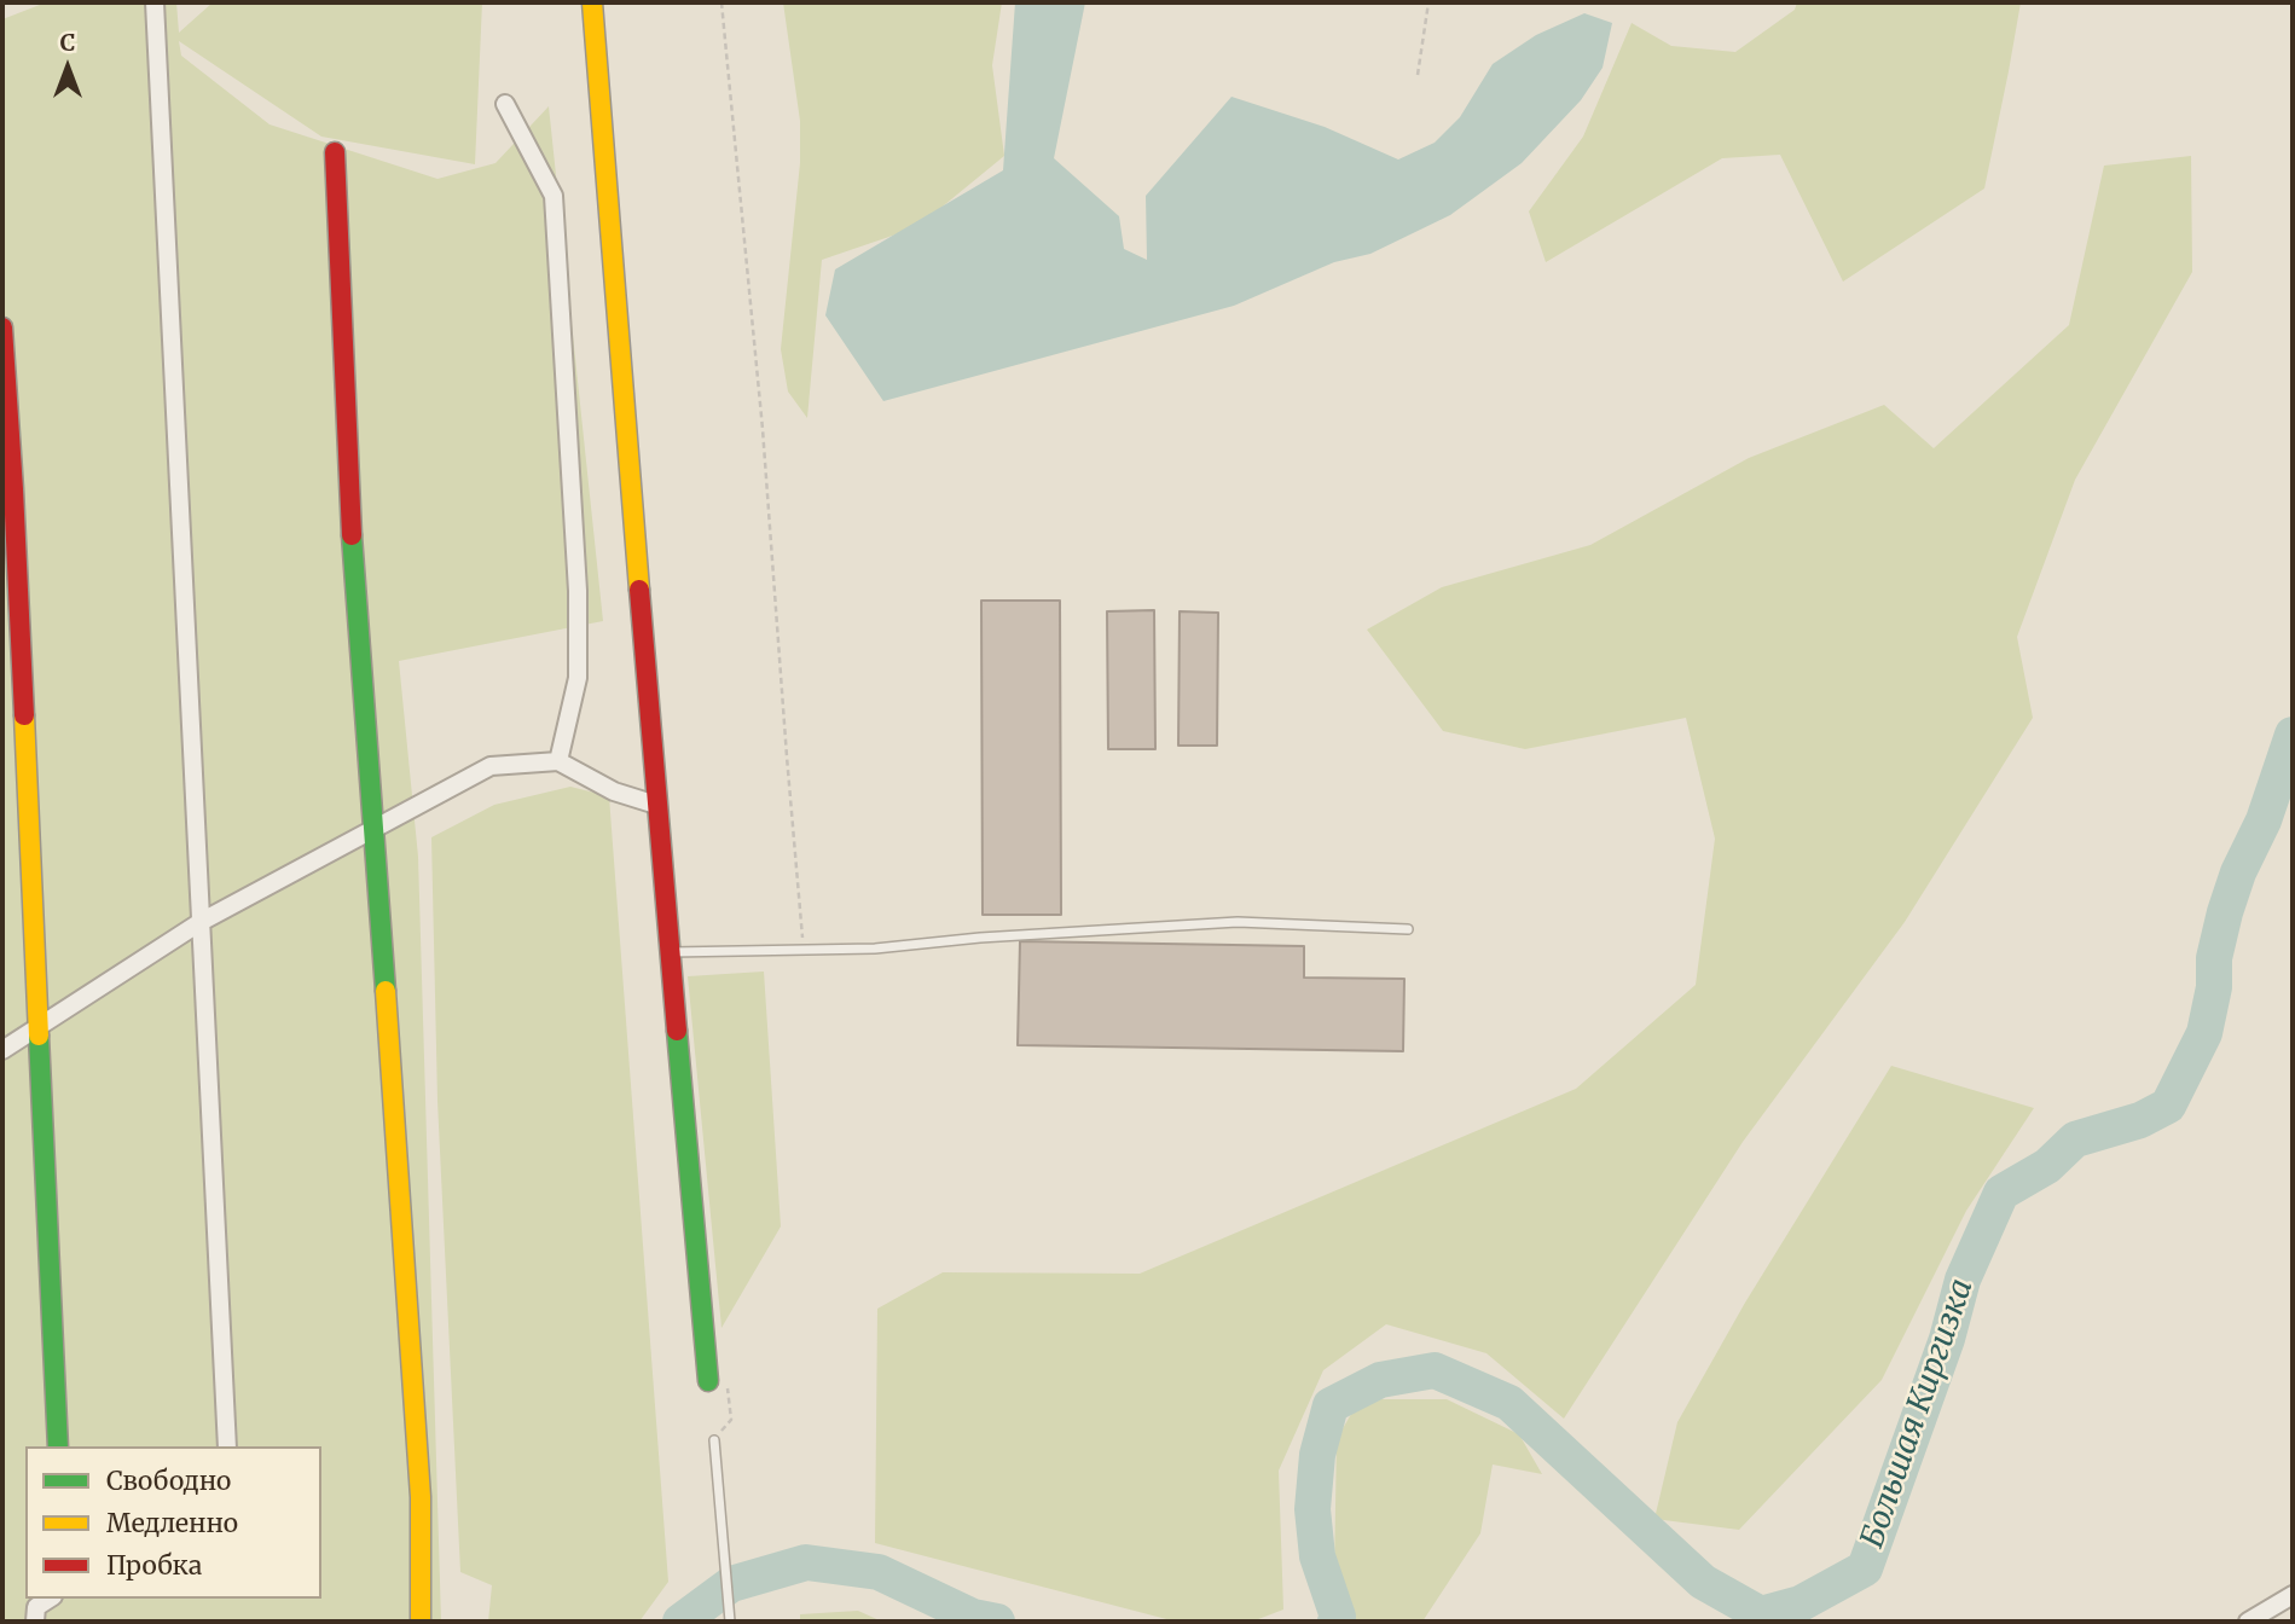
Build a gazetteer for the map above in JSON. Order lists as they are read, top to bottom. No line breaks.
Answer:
{"water":["Большая Киргизка"],"legend":["Свободно","Медленно","Пробка"],"north":"top"}
